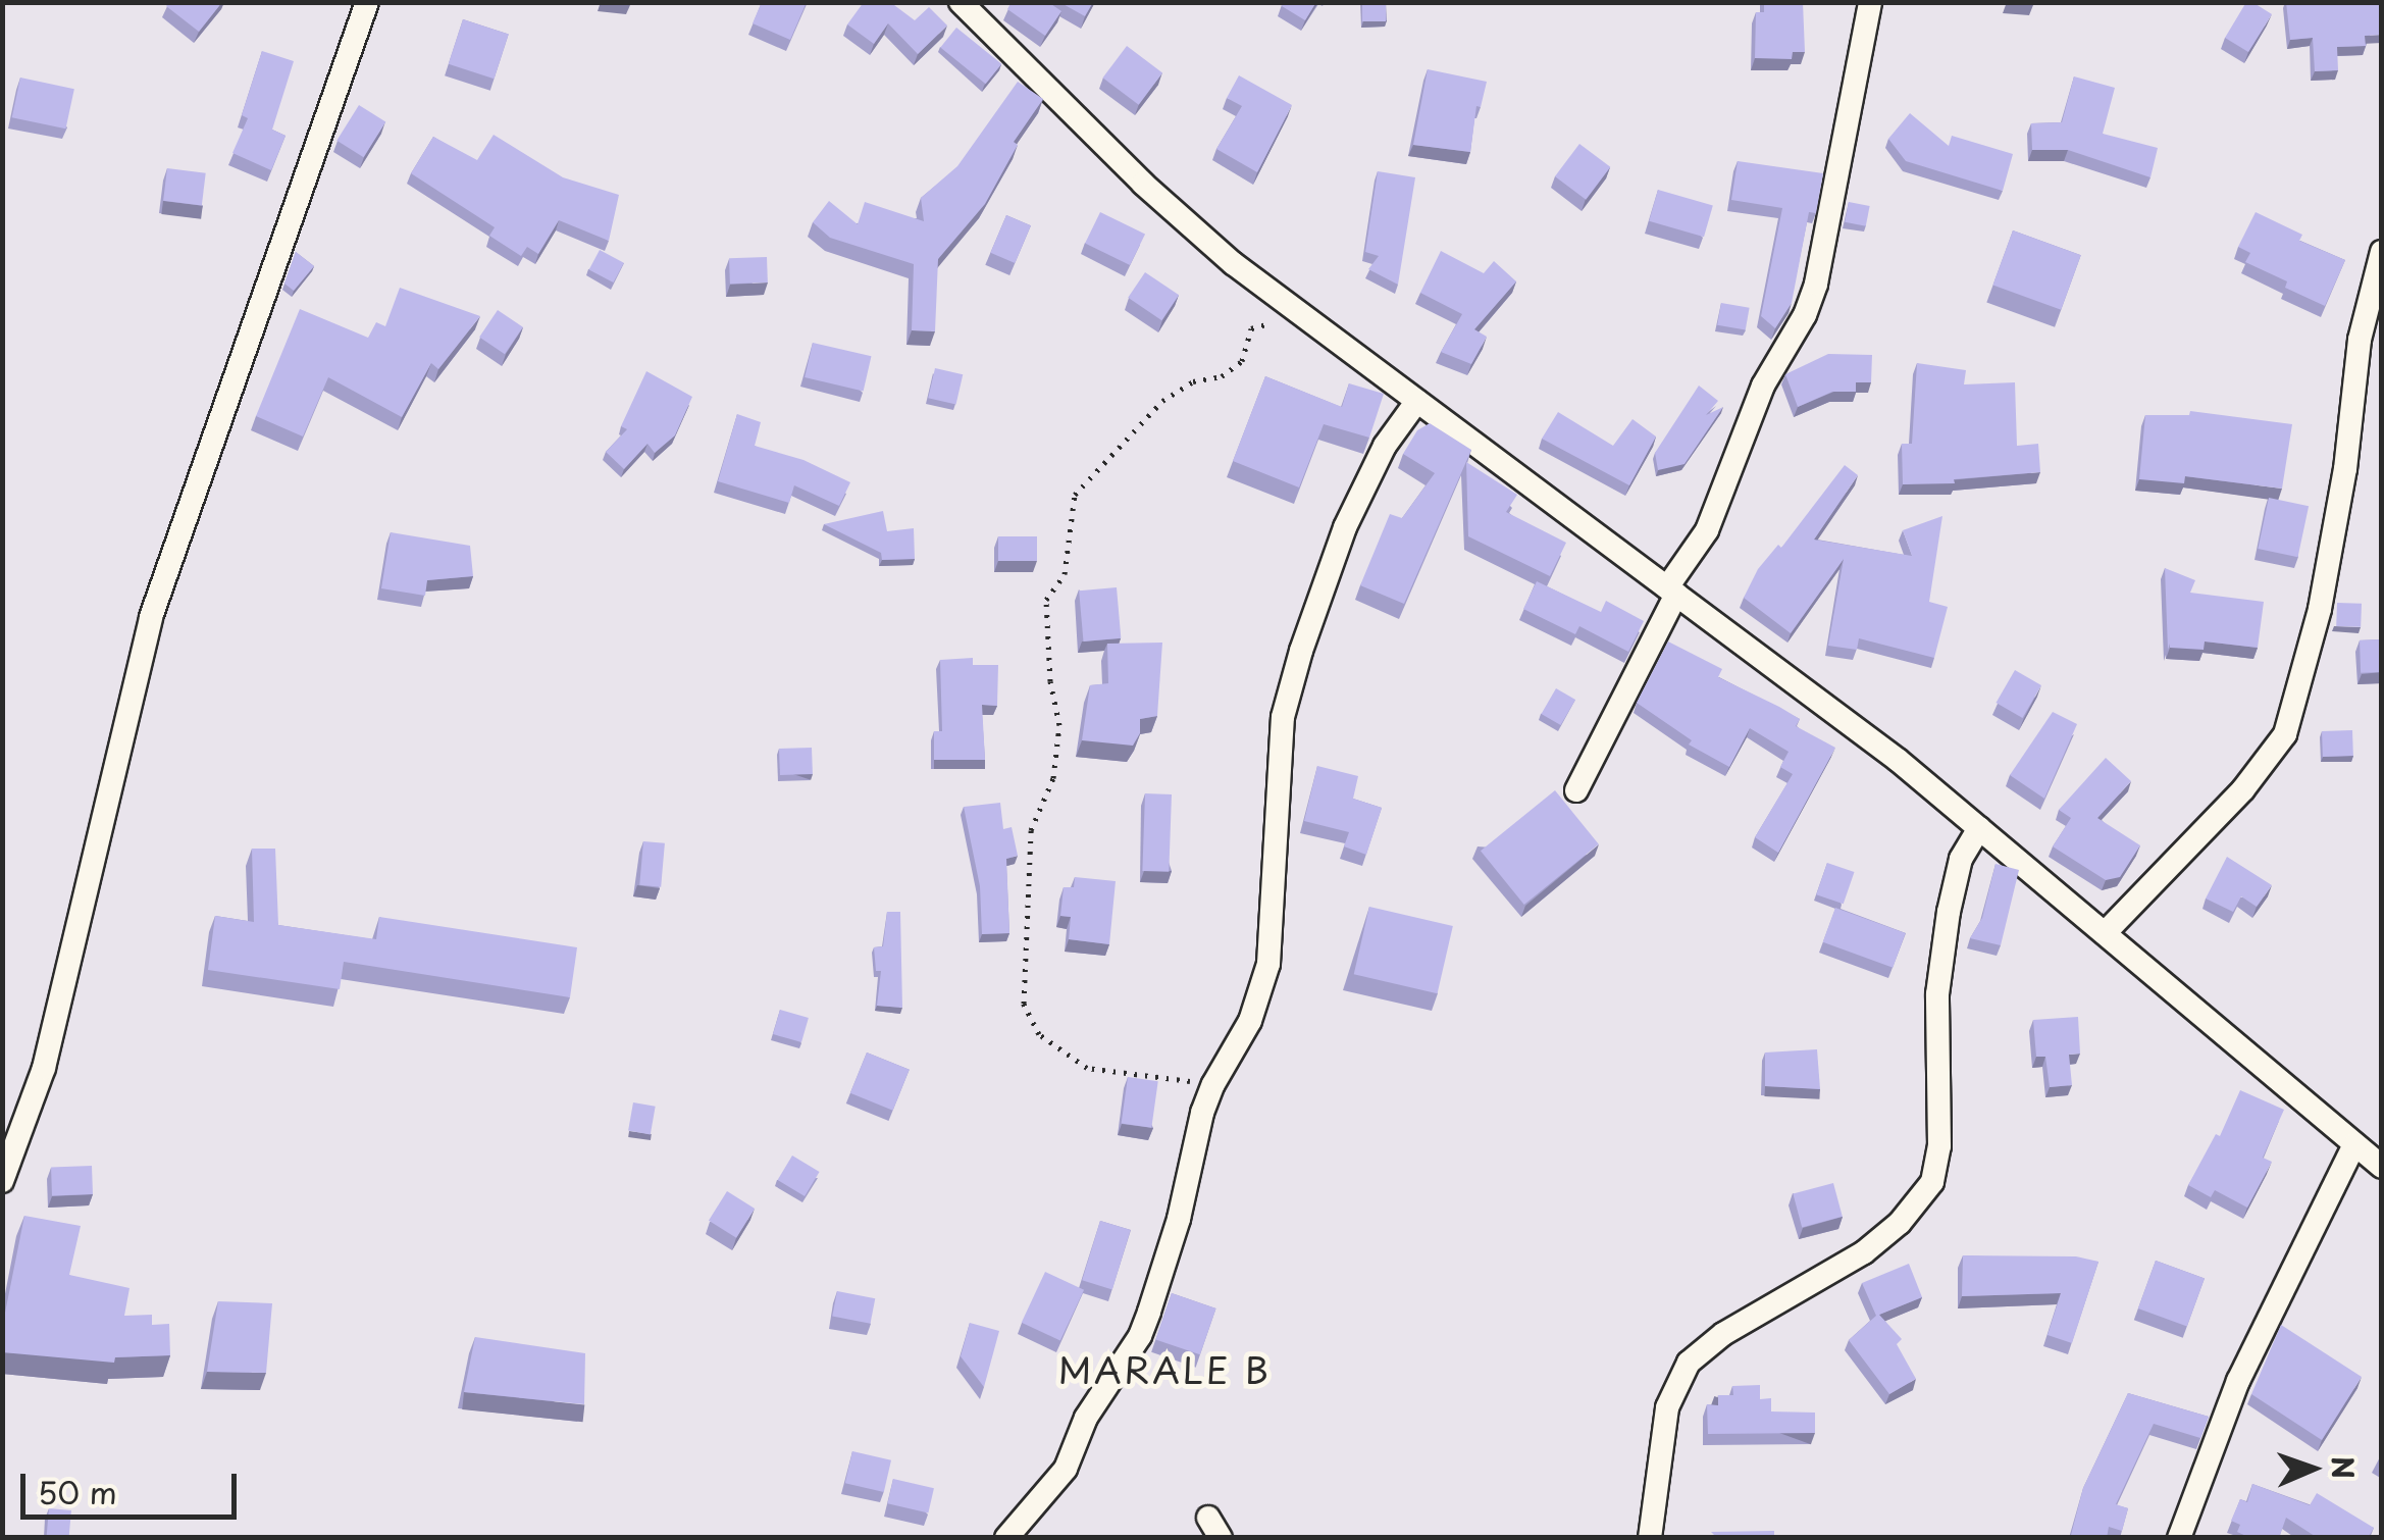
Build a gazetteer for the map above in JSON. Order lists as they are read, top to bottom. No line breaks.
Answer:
{"districts":["MARALE B"],"scale_bar":"50 m","north":"right"}
